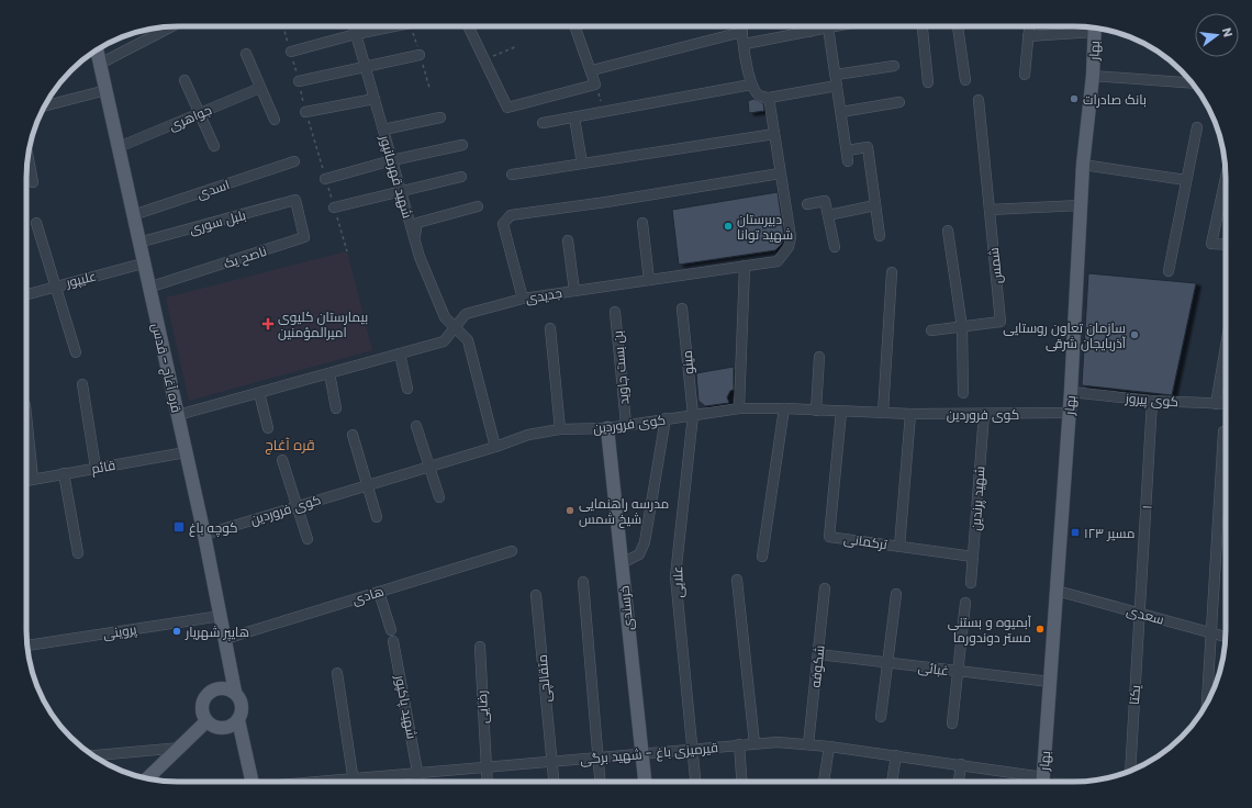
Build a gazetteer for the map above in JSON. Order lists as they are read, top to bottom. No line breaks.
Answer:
{"streets":{"main road":["بهار","قره آغاج - قدس","خرسندی"],"street":["جواهری","شهید قهرمانپور","اسدی","بلبل سوری","ناصح یک","شمس","علیپور","جدیدی","مینو","بن بست جاوید","کوی پیروز","کوی فروردین","قائم","شهید پرندین","۱","ترکمانی","علایی","هادی","سعدی","پروینی","شکوفه","غبائی","متقالچی","یکتا","شهید پاکپور","رضایی","قیرمیزی باغ - شهید برگی"]},"crossings":[["بهار","کوی پیروز"],["بهار","کوی فروردین"],["بهار","سعدی"],["بهار","غبائی"],["جواهری","قره آغاج - قدس"],["شهید قهرمانپور","جدیدی"],["شهید قهرمانپور","کوی فروردین"],["اسدی","قره آغاج - قدس"],["بلبل سوری","ناصح یک"],["بلبل سوری","قره آغاج - قدس"],["ناصح یک","قره آغاج - قدس"],["علیپور","قره آغاج - قدس"],["جدیدی","قره آغاج - قدس"],["مینو","کوی فروردین"],["مینو","علایی"],["قره آغاج - قدس","کوی فروردین"],["قره آغاج - قدس","قائم"],["قره آغاج - قدس","هادی"],["قره آغاج - قدس","پروینی"],["بن بست جاوید","کوی فروردین"],["کوی پیروز","۱"],["کوی فروردین","شهید پرندین"],["کوی فروردین","ترکمانی"],["کوی فروردین","علایی"],["کوی فروردین","خرسندی"],["شهید پرندین","ترکمانی"],["۱","سعدی"],["۱","یکتا"],["علایی","قیرمیزی باغ - شهید برگی"],["خرسندی","قیرمیزی باغ - شهید برگی"],["سعدی","یکتا"],["شکوفه","غبائی"],["شکوفه","قیرمیزی باغ - شهید برگی"],["متقالچی","قیرمیزی باغ - شهید برگی"],["شهید پاکپور","قیرمیزی باغ - شهید برگی"],["رضایی","قیرمیزی باغ - شهید برگی"]],"districts":["قره آغاج"],"places":{"other":["بانک صادرات","دبیرستان شهید توانا","سازمان تعاون روستایی آذربایجان شرقی","مدرسه راهنمایی شیخ شمس","آبمیوه و بستنی مستر دوندورما","هایپر شهریار"],"health":["بیمارستان کلیوی امیرالمؤمنین"],"transit":["کوچه باغ","مسیر ۱۲۳"]},"north":"right"}
